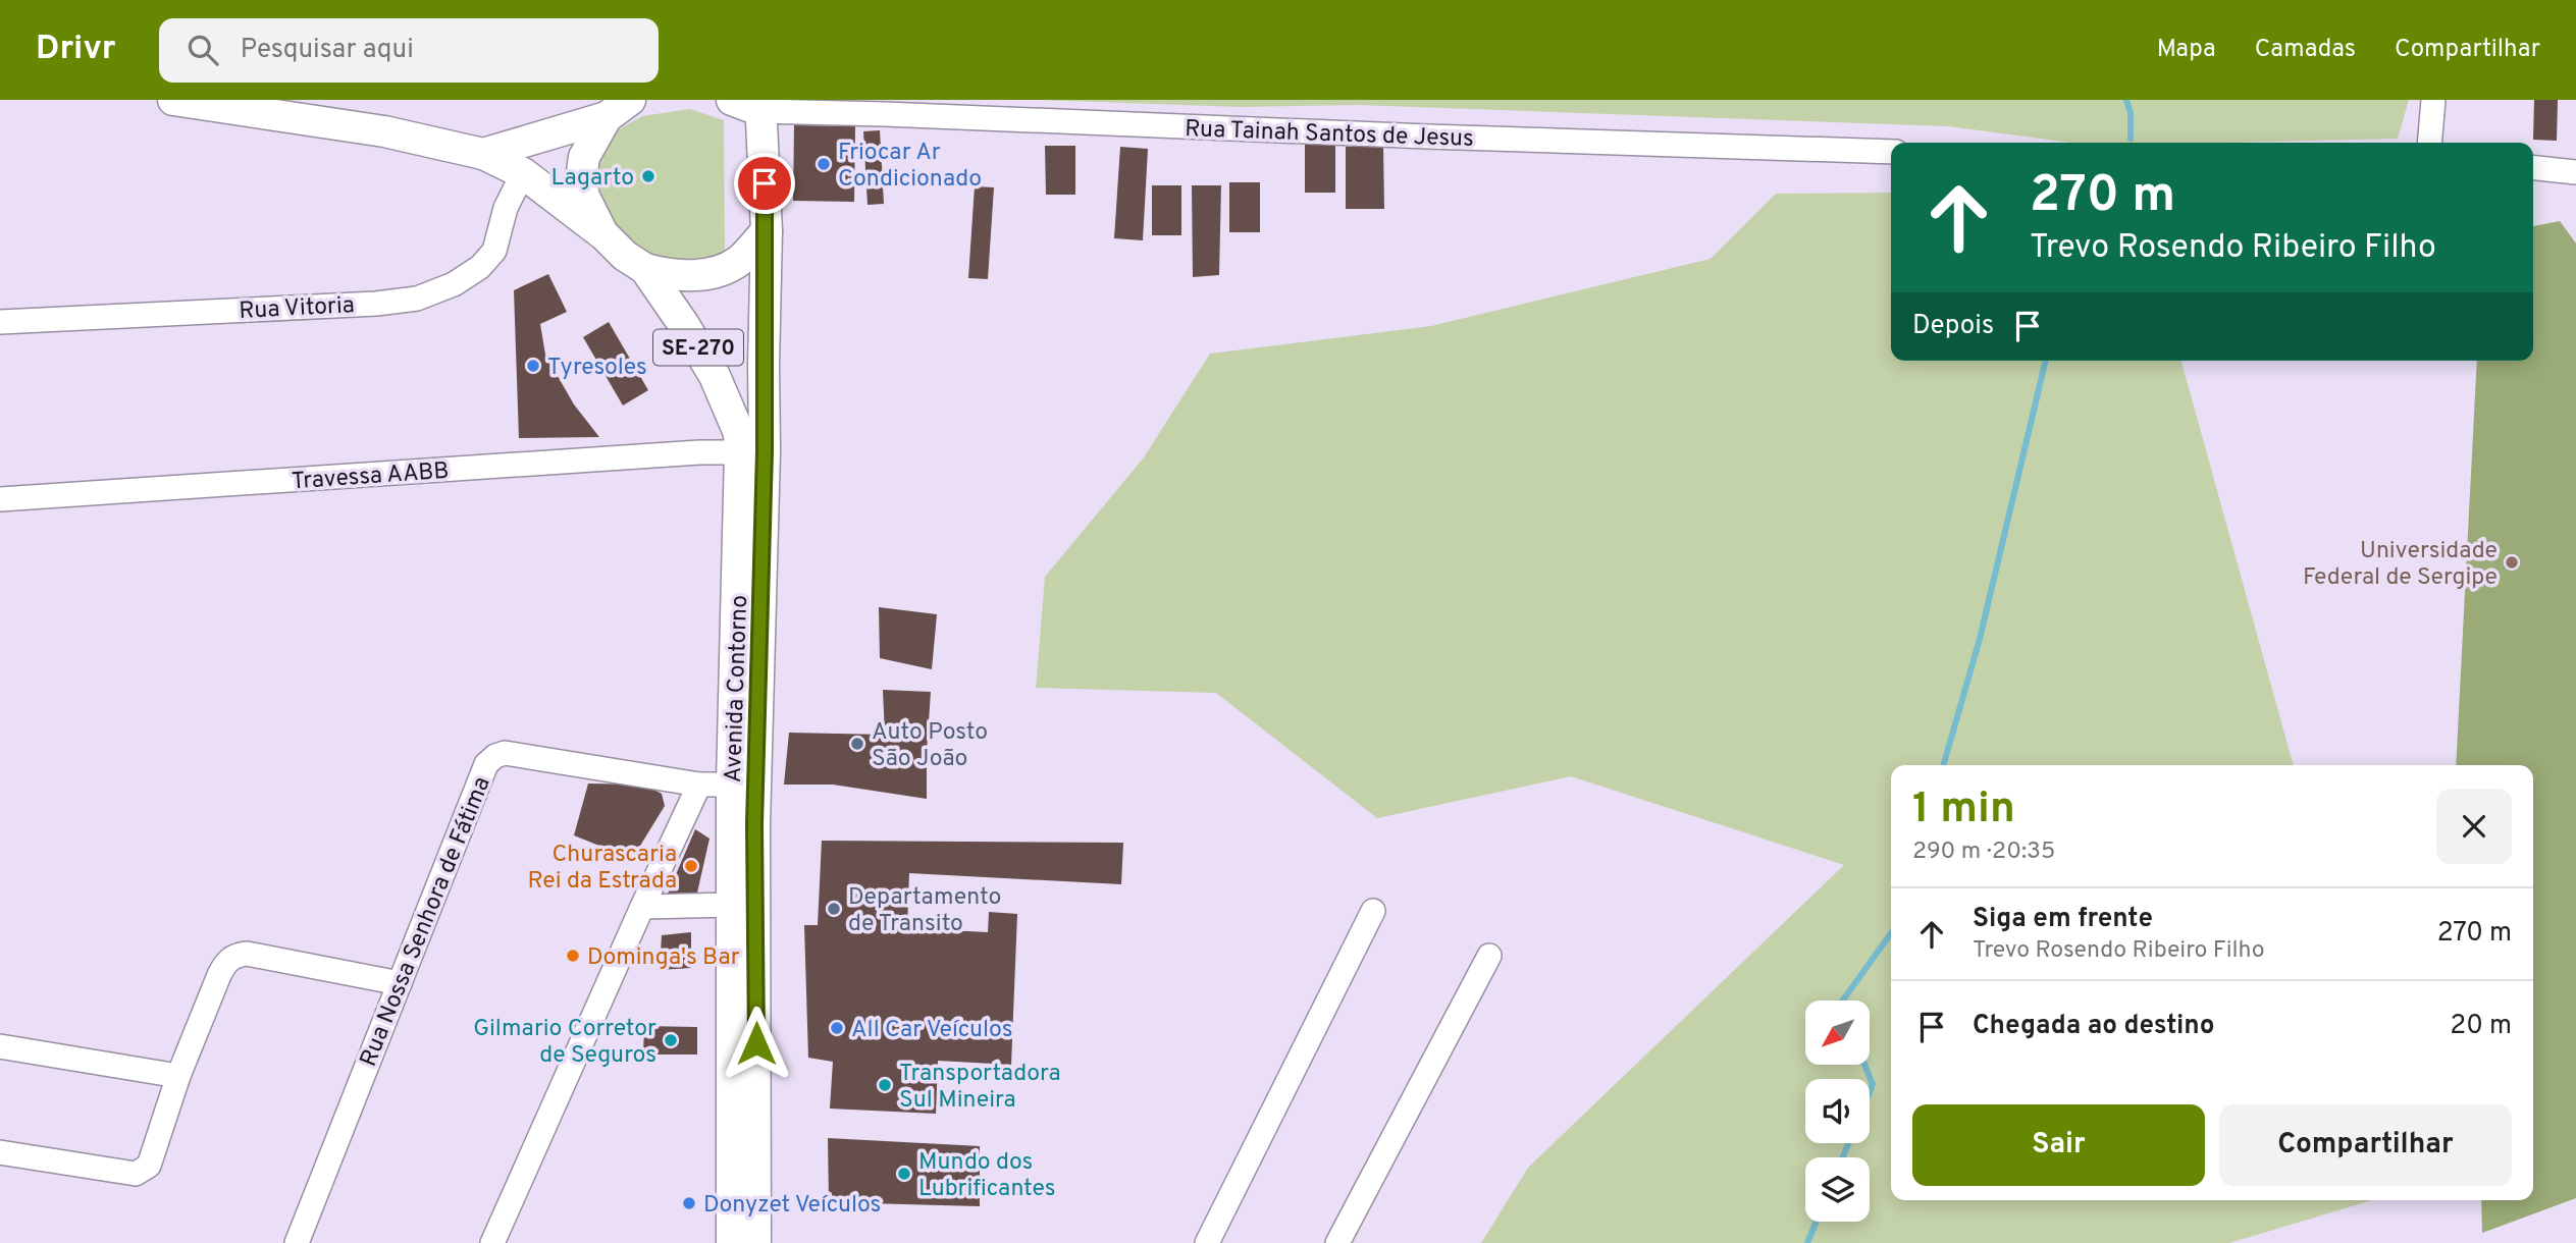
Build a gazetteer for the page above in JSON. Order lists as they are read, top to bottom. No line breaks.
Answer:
{"streets":{"main road":["SE-270","Avenida Contorno"],"street":["Rua Tainah Santos de Jesus","Rua Vitoria","Travessa AABB","Rua Nossa Senhora de Fátima"]},"crossings":[["Rua Tainah Santos de Jesus","SE-270"],["SE-270","Travessa AABB"],["SE-270","Avenida Contorno"],["Travessa AABB","Avenida Contorno"]],"places":["Friocar Ar Condicionado","Lagarto","Tyresoles","Universidade Federal de Sergipe","Auto Posto São João","Churascaria Rei da Estrada","Departamento de Transito","Dominga's Bar","All Car Veículos","Gilmario Corretor de Seguros","Transportadora Sul Mineira","Mundo dos Lubrificantes","Donyzet Veículos"],"north":"bottom left","page":{"header":"Drivr","search":"Pesquisar aqui","nav":["Mapa","Camadas","Compartilhar"],"turn":["270 m","Trevo Rosendo Ribeiro Filho"],"then":"Depois","heading":["1 min","290 m · 20:35"],"list":[{"name":"Siga em frente","note":"Trevo Rosendo Ribeiro Filho","value":"270 m"},{"name":"Chegada ao destino","value":"20 m"}],"buttons":["Sair","Compartilhar"]}}
